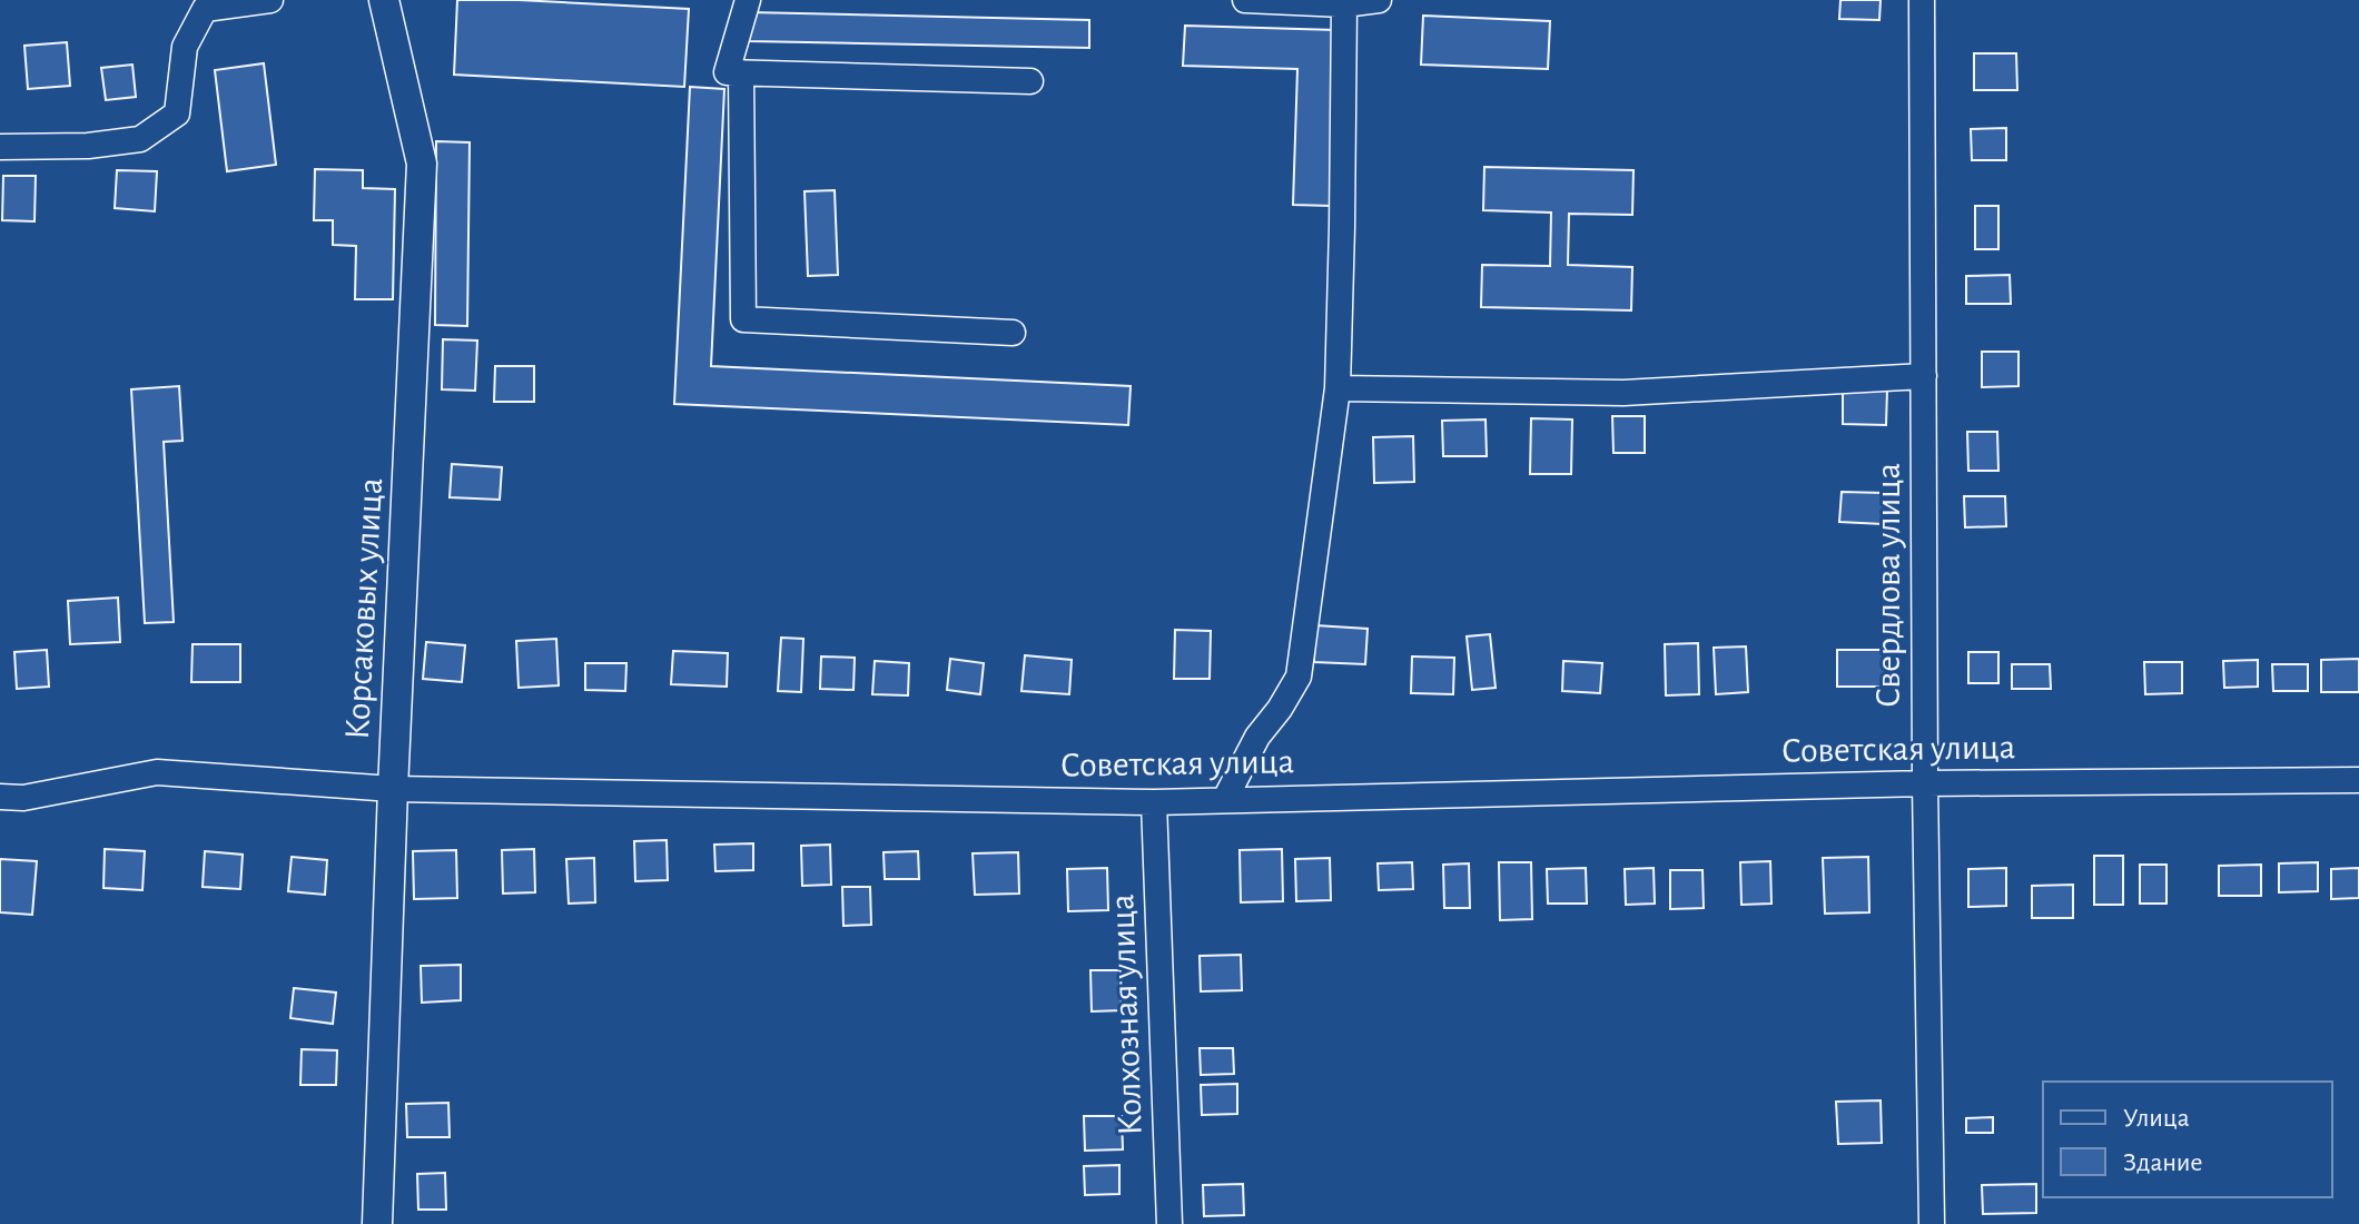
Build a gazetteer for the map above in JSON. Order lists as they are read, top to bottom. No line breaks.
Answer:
{"streets":{"street":["Свердлова улица","Корсаковых улица","Советская улица","Колхозная улица"]},"crossings":[["Свердлова улица","Советская улица"],["Корсаковых улица","Советская улица"],["Советская улица","Колхозная улица"]],"legend":["Улица","Здание"]}
